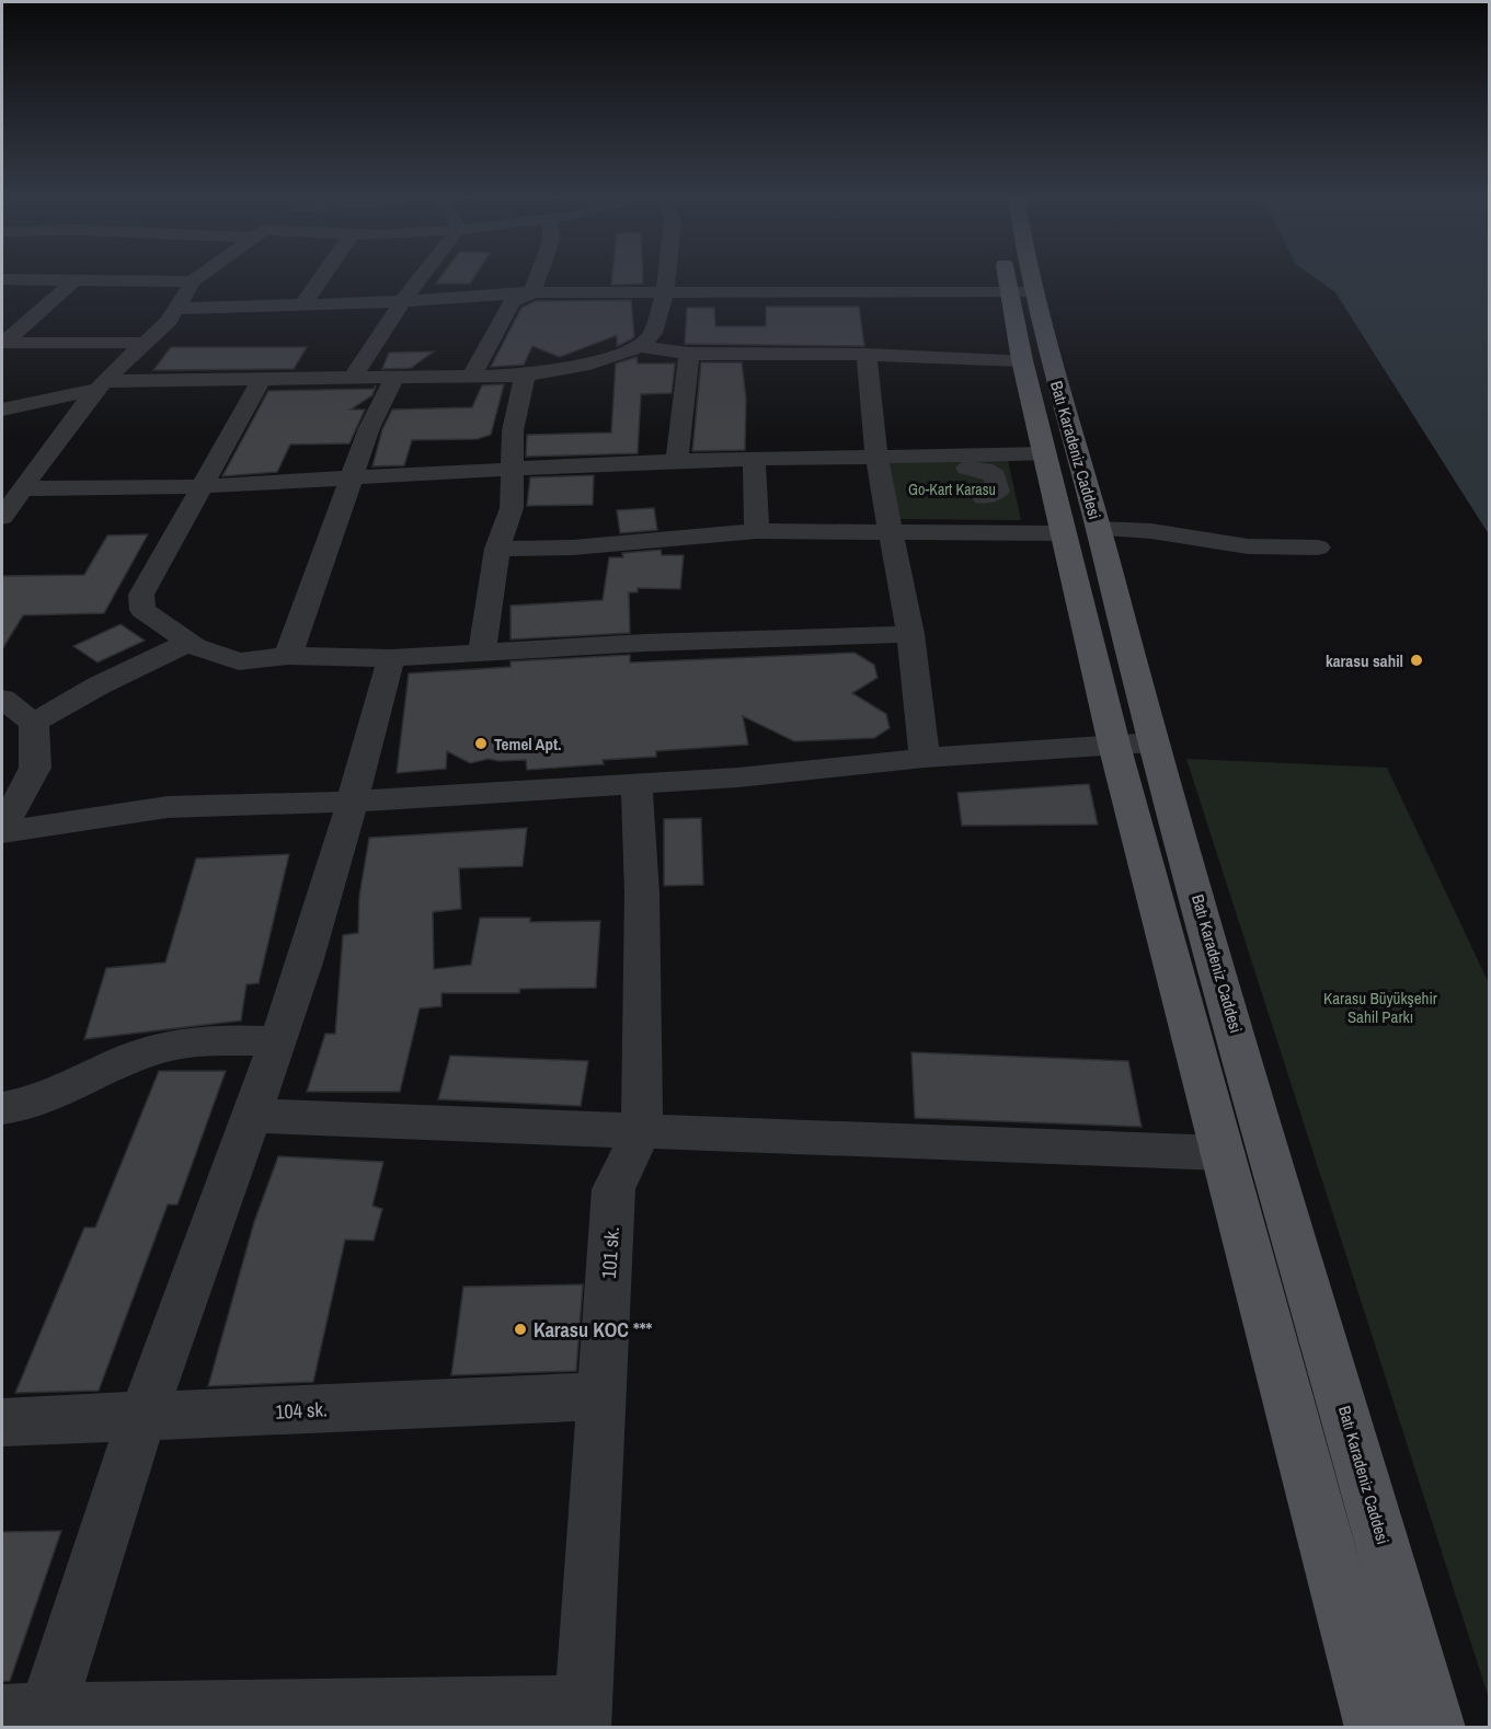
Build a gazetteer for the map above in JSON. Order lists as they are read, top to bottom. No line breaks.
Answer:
{"streets":{"main road":["Batı Karadeniz Caddesi"],"street":["101 sk.","104 sk."]},"crossings":[["101 sk.","104 sk."]],"parks":["Go-Kart Karasu","Karasu Büyükşehir Sahil Parkı"],"places":["karasu sahil","Temel Apt.","Karasu KOC ***"]}
